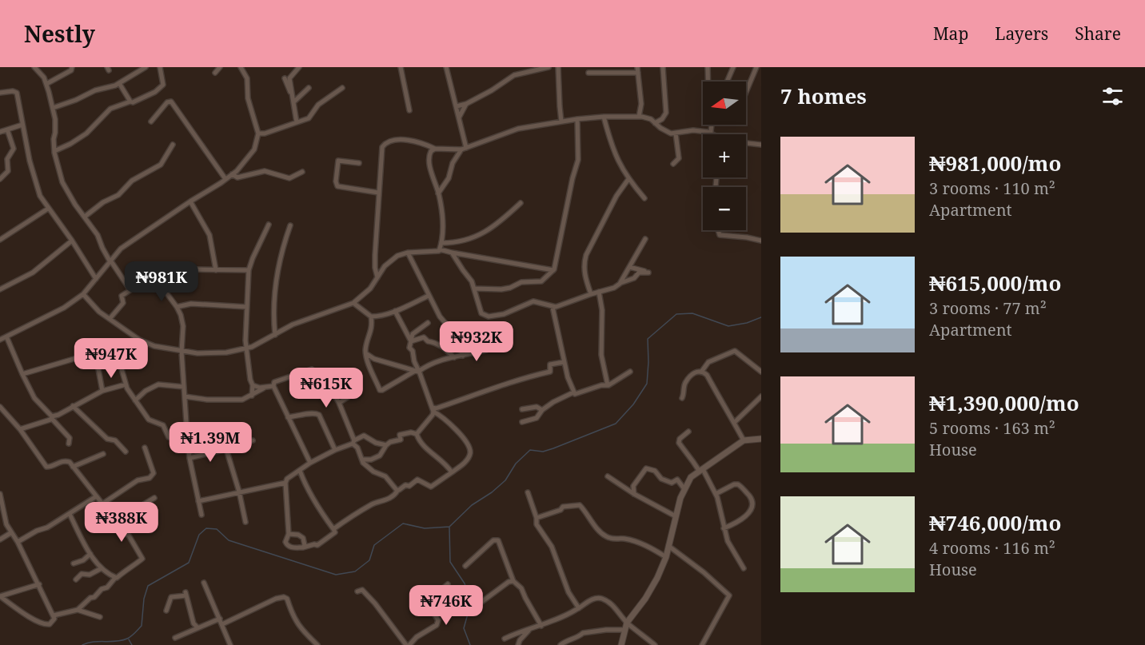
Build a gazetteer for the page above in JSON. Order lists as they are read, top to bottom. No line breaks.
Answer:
{"north":"left","page":{"header":"Nestly","nav":["Map","Layers","Share"],"heading":"7 homes","map_buttons":["+","−"],"list":[{"name":"₦981,000/mo","note":"3 rooms · 110 m² · Apartment"},{"name":"₦615,000/mo","note":"3 rooms · 77 m² · Apartment"},{"name":"₦1,390,000/mo","note":"5 rooms · 163 m² · House"},{"name":"₦746,000/mo","note":"4 rooms · 116 m² · House"}],"price":["₦981K","₦932K","₦947K","₦615K","₦1.39M","₦388K","₦746K"]}}
